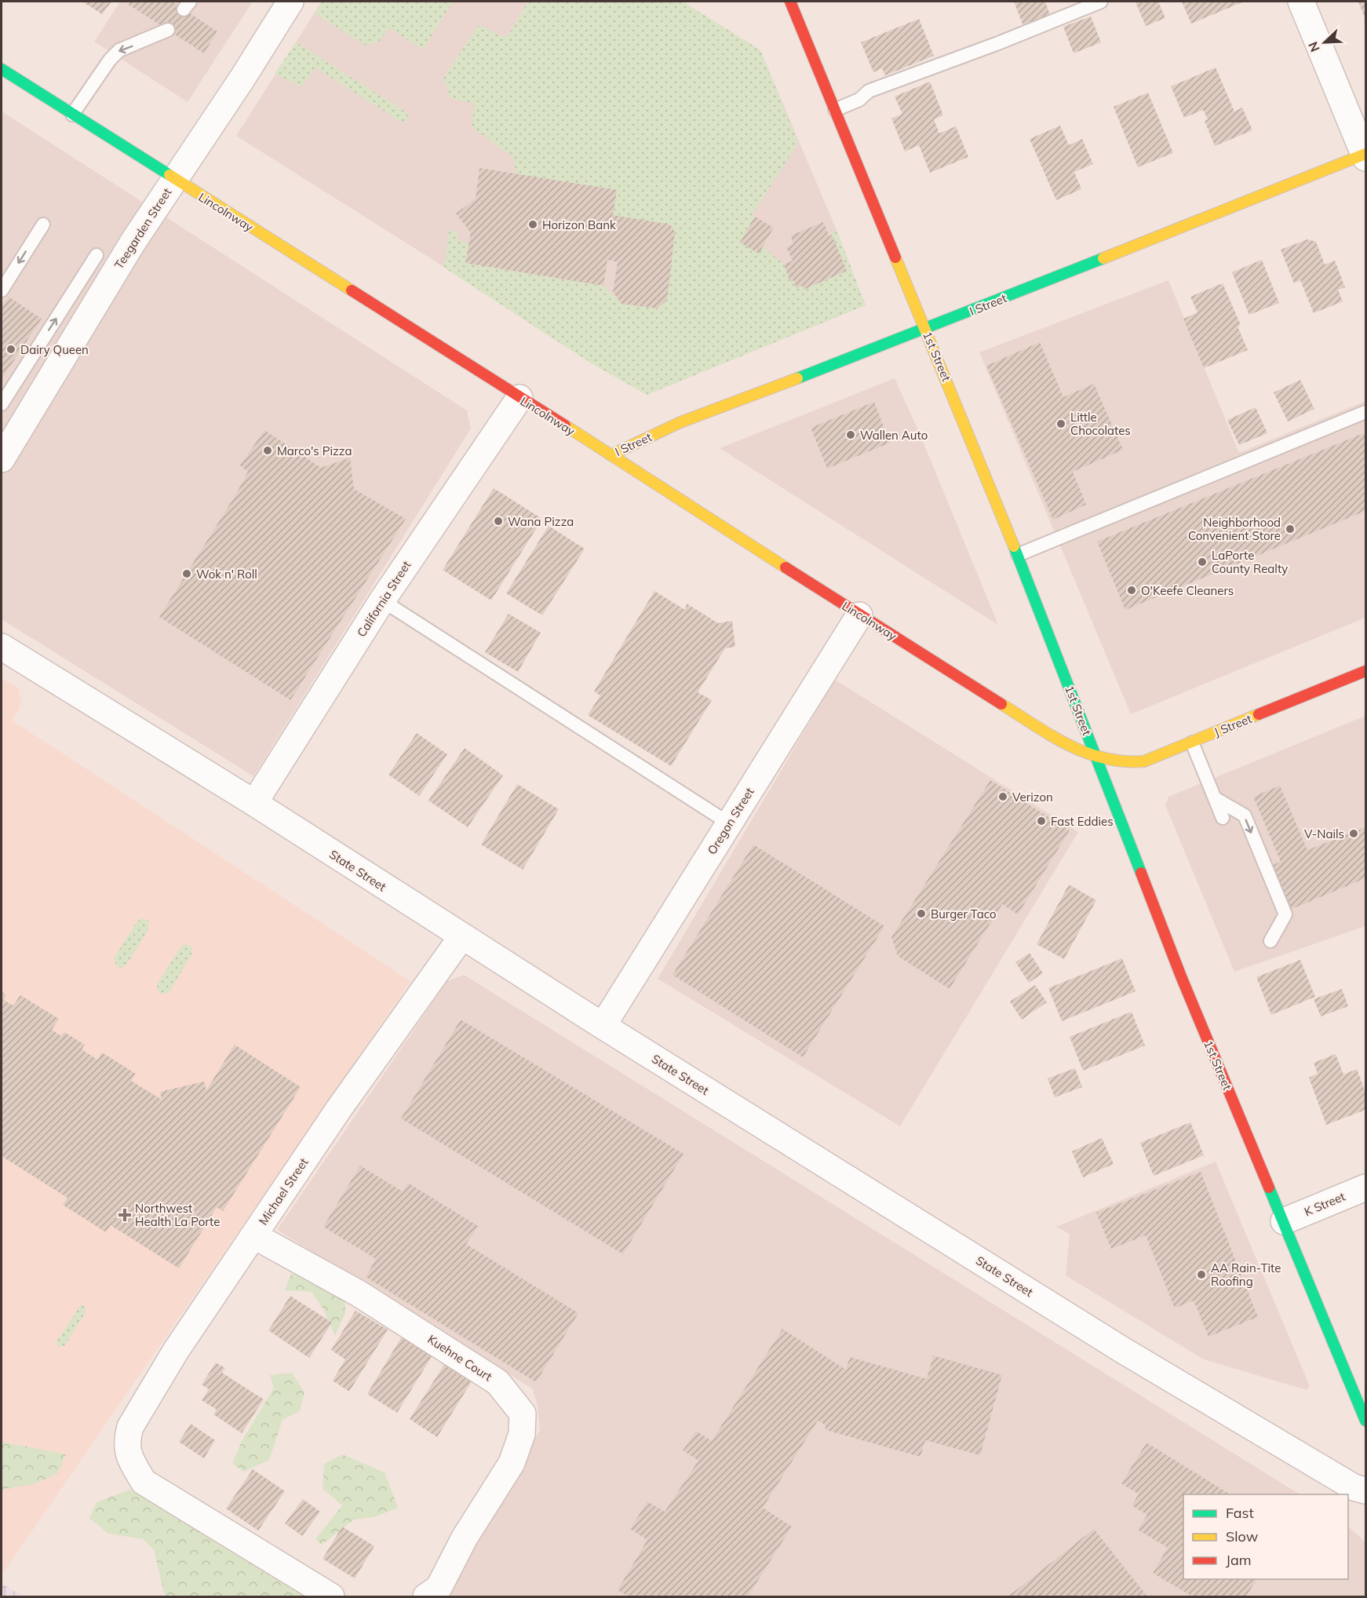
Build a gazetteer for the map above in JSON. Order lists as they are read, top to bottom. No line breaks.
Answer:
{"streets":{"street":["Lincolnway","Teegarden Street","I Street","1st Street","California Street","J Street","Oregon Street","State Street","Michael Street","K Street","Kuehne Court"]},"crossings":[["Lincolnway","Teegarden Street"],["Lincolnway","I Street"],["Lincolnway","1st Street"],["Lincolnway","California Street"],["Lincolnway","J Street"],["Lincolnway","Oregon Street"],["I Street","1st Street"],["1st Street","J Street"],["1st Street","K Street"],["California Street","State Street"],["Oregon Street","State Street"],["State Street","Michael Street"],["Michael Street","Kuehne Court"]],"places":{"other":["Horizon Bank","Dairy Queen","Little Chocolates","Wallen Auto","Marco's Pizza","Wana Pizza","Neighborhood Convenient Store","LaPorte County Realty","Wok n' Roll","O'Keefe Cleaners","Verizon","Fast Eddies","V-Nails","Burger Taco","AA Rain-Tite Roofing"],"health":["Northwest Health La Porte"]},"legend":["Fast","Slow","Jam"],"north":"bottom left"}
